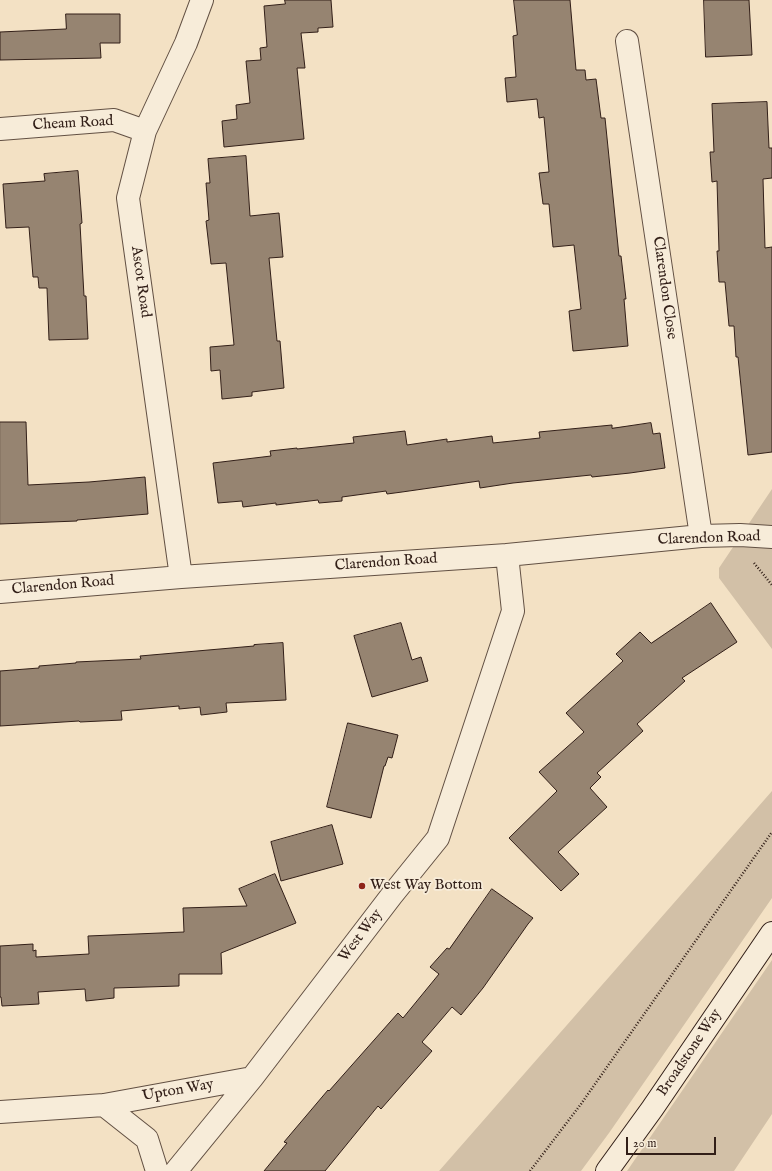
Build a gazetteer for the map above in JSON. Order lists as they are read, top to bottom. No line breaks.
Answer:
{"streets":{"street":["Cheam Road","Ascot Road","Clarendon Close","Clarendon Road","West Way","Broadstone Way","Upton Way"]},"crossings":[["Cheam Road","Ascot Road"],["Ascot Road","Clarendon Road"],["Clarendon Close","Clarendon Road"],["Clarendon Road","West Way"],["West Way","Upton Way"]],"places":["West Way Bottom"],"scale_bar":"20 m"}
